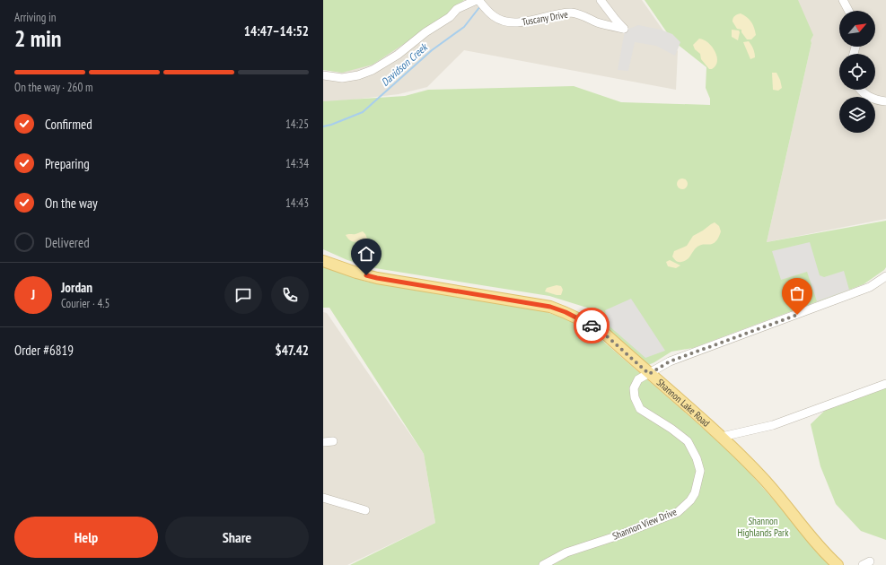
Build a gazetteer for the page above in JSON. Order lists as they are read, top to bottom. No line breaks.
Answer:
{"streets":{"main road":["Shannon Lake Road"],"street":["Tuscany Drive","Shannon View Drive"]},"crossings":[["Shannon Lake Road","Shannon View Drive"]],"water":["Davidson Creek"],"parks":["Shannon Highlands Park"],"north":"top right","page":{"heading":["2 min","Arriving in","14:47–14:52"],"panel":["Jordan","Courier · 4.5","Order #6819","$47.42"],"bar":"On the way · 260 m","list":[["Confirmed","14:25"],["Preparing","14:34"],["On the way","14:43"],"Delivered"],"round":"J","buttons":["Help","Share"]}}
